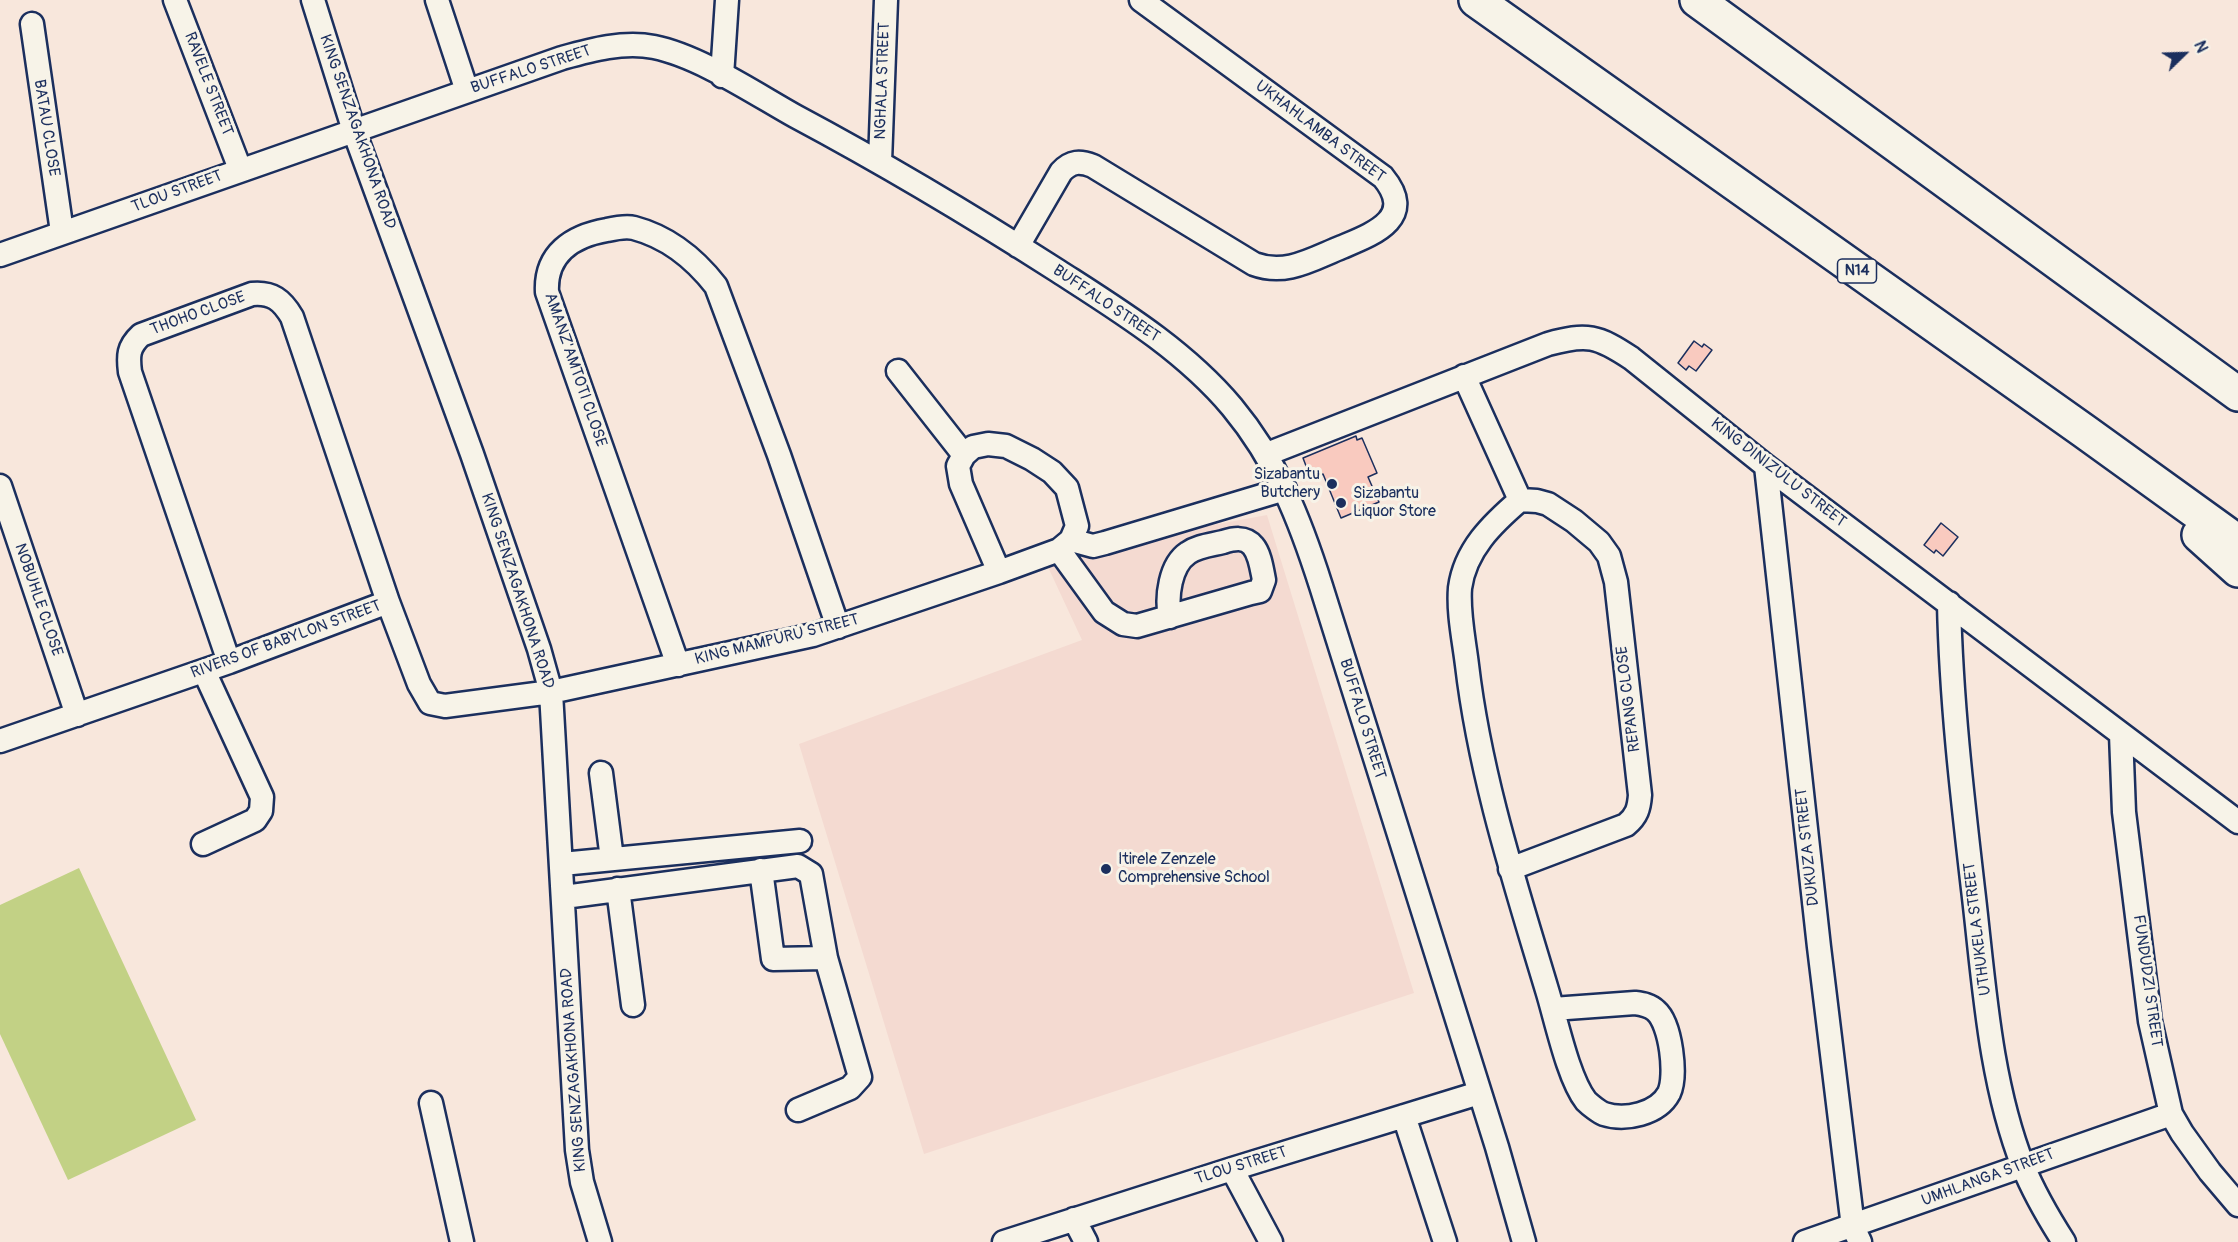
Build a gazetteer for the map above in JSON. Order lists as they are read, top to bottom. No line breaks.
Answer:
{"streets":{"highway":["N14"],"street":["BUFFALO STREET","NGHALA STREET","RAVELE STREET","BATAU CLOSE","KING SENZAGAKHONA ROAD","UKHAHLAMBA STREET","TLOU STREET","THOHO CLOSE","AMANZ'AMTOTI CLOSE","KING DINIZULU STREET","NOBUHLE CLOSE","RIVERS OF BABYLON STREET","KING MAMPURU STREET","REPANG CLOSE","DUKUZA STREET","UTHUKELA STREET","FUNDUDZI STREET","UMHLANGA STREET"]},"crossings":[["BUFFALO STREET","NGHALA STREET"],["BUFFALO STREET","KING SENZAGAKHONA ROAD"],["BUFFALO STREET","UKHAHLAMBA STREET"],["BUFFALO STREET","TLOU STREET"],["BUFFALO STREET","KING DINIZULU STREET"],["BUFFALO STREET","KING MAMPURU STREET"],["RAVELE STREET","TLOU STREET"],["BATAU CLOSE","TLOU STREET"],["KING SENZAGAKHONA ROAD","TLOU STREET"],["KING SENZAGAKHONA ROAD","RIVERS OF BABYLON STREET"],["KING SENZAGAKHONA ROAD","KING MAMPURU STREET"],["THOHO CLOSE","RIVERS OF BABYLON STREET"],["AMANZ'AMTOTI CLOSE","KING MAMPURU STREET"],["KING DINIZULU STREET","DUKUZA STREET"],["KING DINIZULU STREET","UTHUKELA STREET"],["KING DINIZULU STREET","FUNDUDZI STREET"],["NOBUHLE CLOSE","RIVERS OF BABYLON STREET"],["RIVERS OF BABYLON STREET","KING MAMPURU STREET"],["DUKUZA STREET","UMHLANGA STREET"],["UTHUKELA STREET","UMHLANGA STREET"],["FUNDUDZI STREET","UMHLANGA STREET"]],"places":["Sizabantu Butchery","Sizabantu Liquor Store","Itirele Zenzele Comprehensive School"],"north":"top right"}
